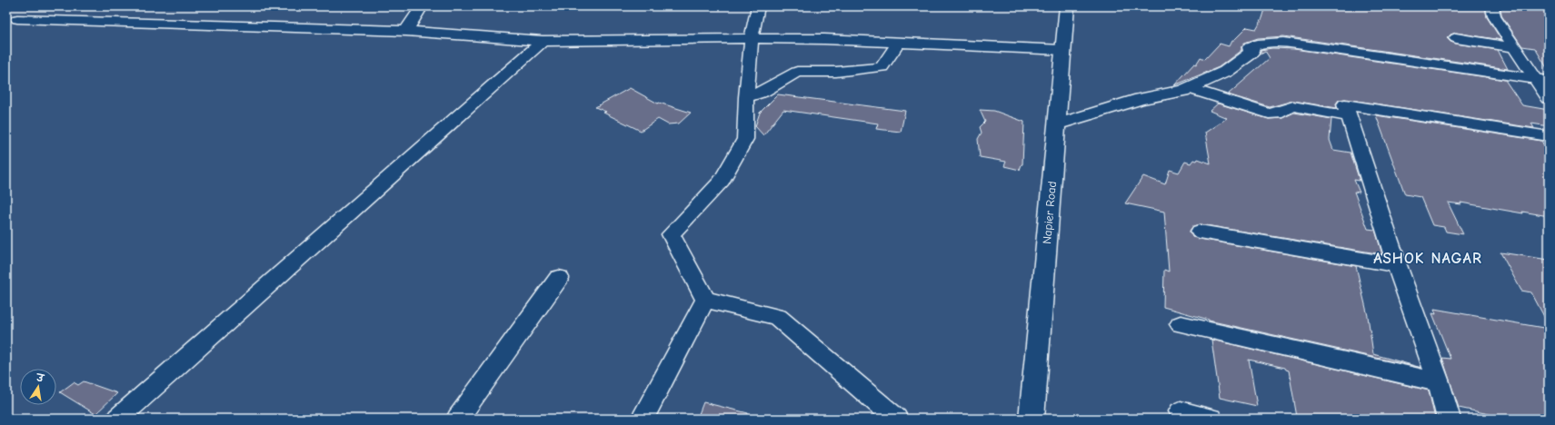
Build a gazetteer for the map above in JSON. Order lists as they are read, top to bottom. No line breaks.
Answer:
{"streets":{"street":["Napier Road"]},"districts":["ASHOK NAGAR"],"north":"top"}
